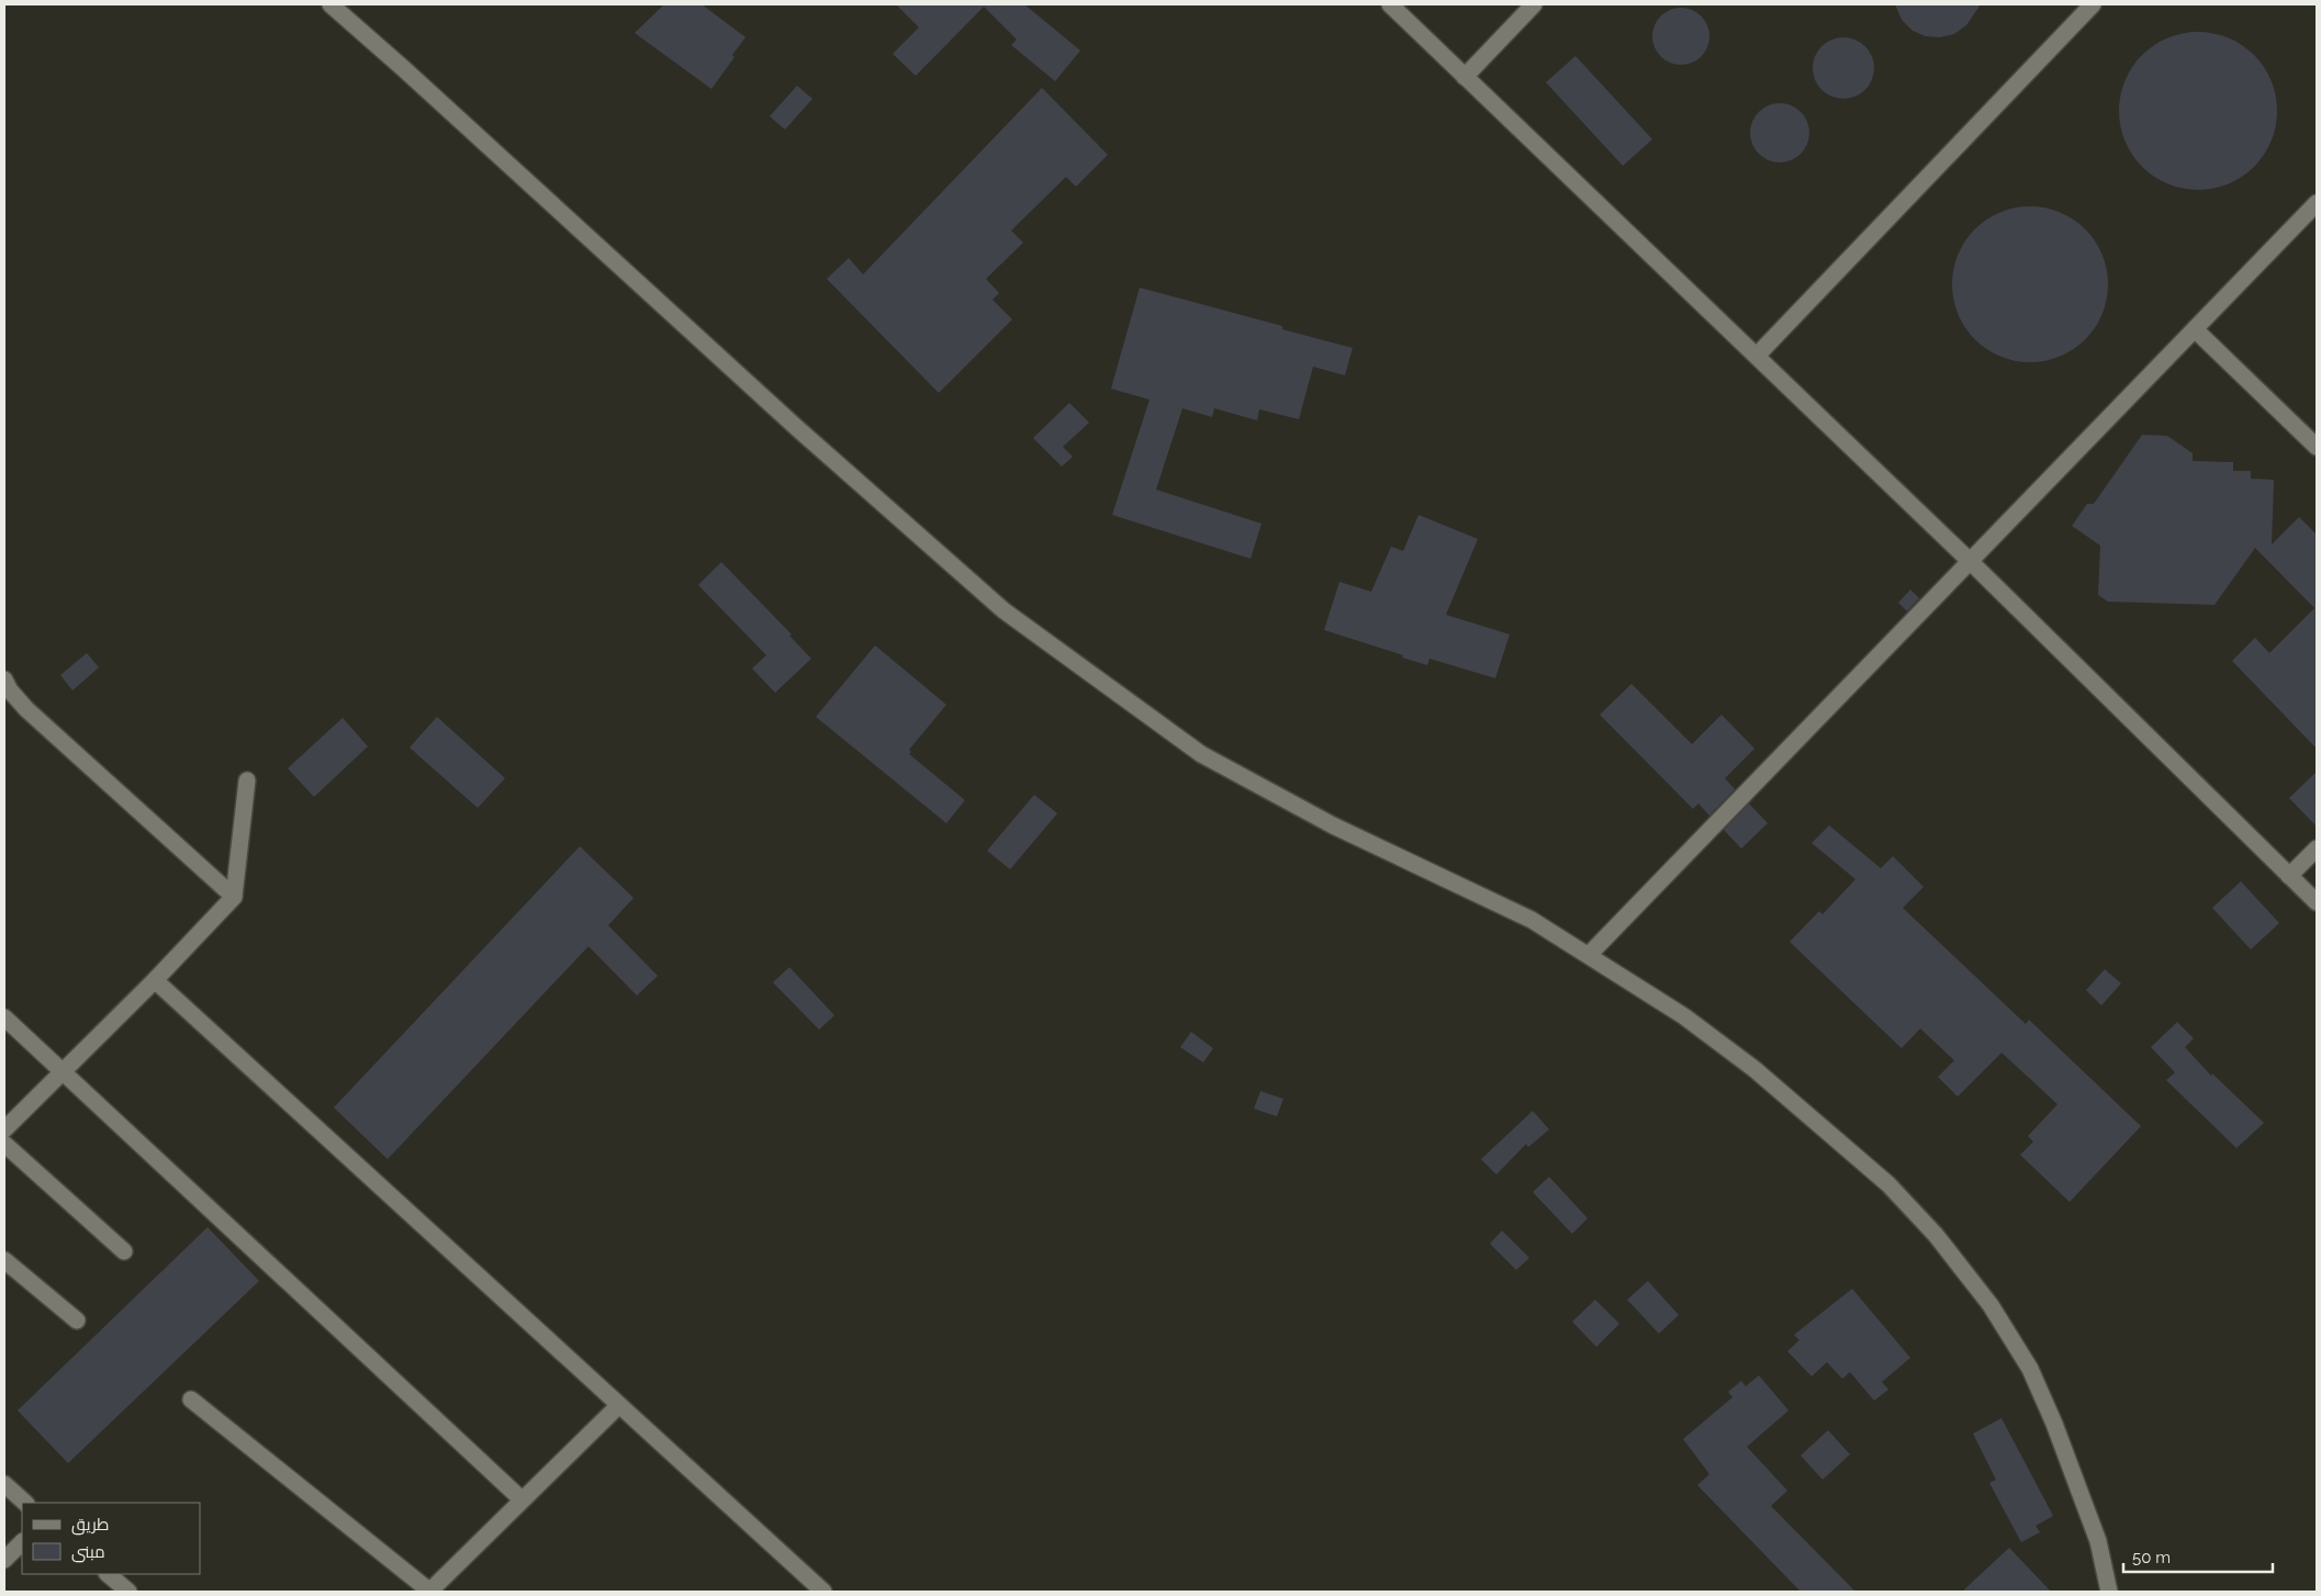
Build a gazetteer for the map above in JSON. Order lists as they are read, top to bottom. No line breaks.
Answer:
{"legend":["طريق","مبنى"],"scale_bar":"50 m"}
